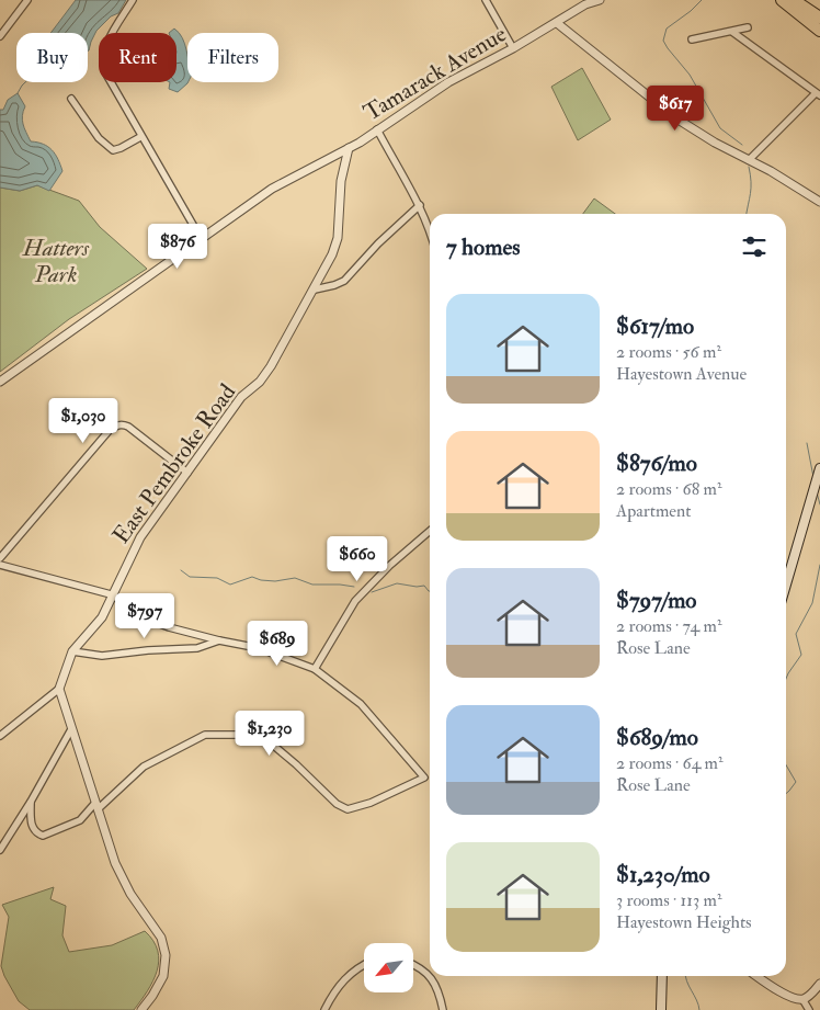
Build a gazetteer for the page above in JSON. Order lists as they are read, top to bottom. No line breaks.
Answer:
{"streets":{"street":["Tamarack Avenue","East Pembroke Road"]},"crossings":[["Tamarack Avenue","East Pembroke Road"]],"parks":["Hatters Park"],"north":"bottom left","page":{"chip":["Buy","Rent","Filters"],"price":["$617","$876","$1,030","$660","$797","$689","$1,230"],"heading":"7 homes","list":[{"name":"$617/mo","note":"2 rooms · 56 m² · Hayestown Avenue"},{"name":"$876/mo","note":"2 rooms · 68 m² · Apartment"},{"name":"$797/mo","note":"2 rooms · 74 m² · Rose Lane"},{"name":"$689/mo","note":"2 rooms · 64 m² · Rose Lane"},{"name":"$1,230/mo","note":"3 rooms · 113 m² · Hayestown Heights"}]}}
